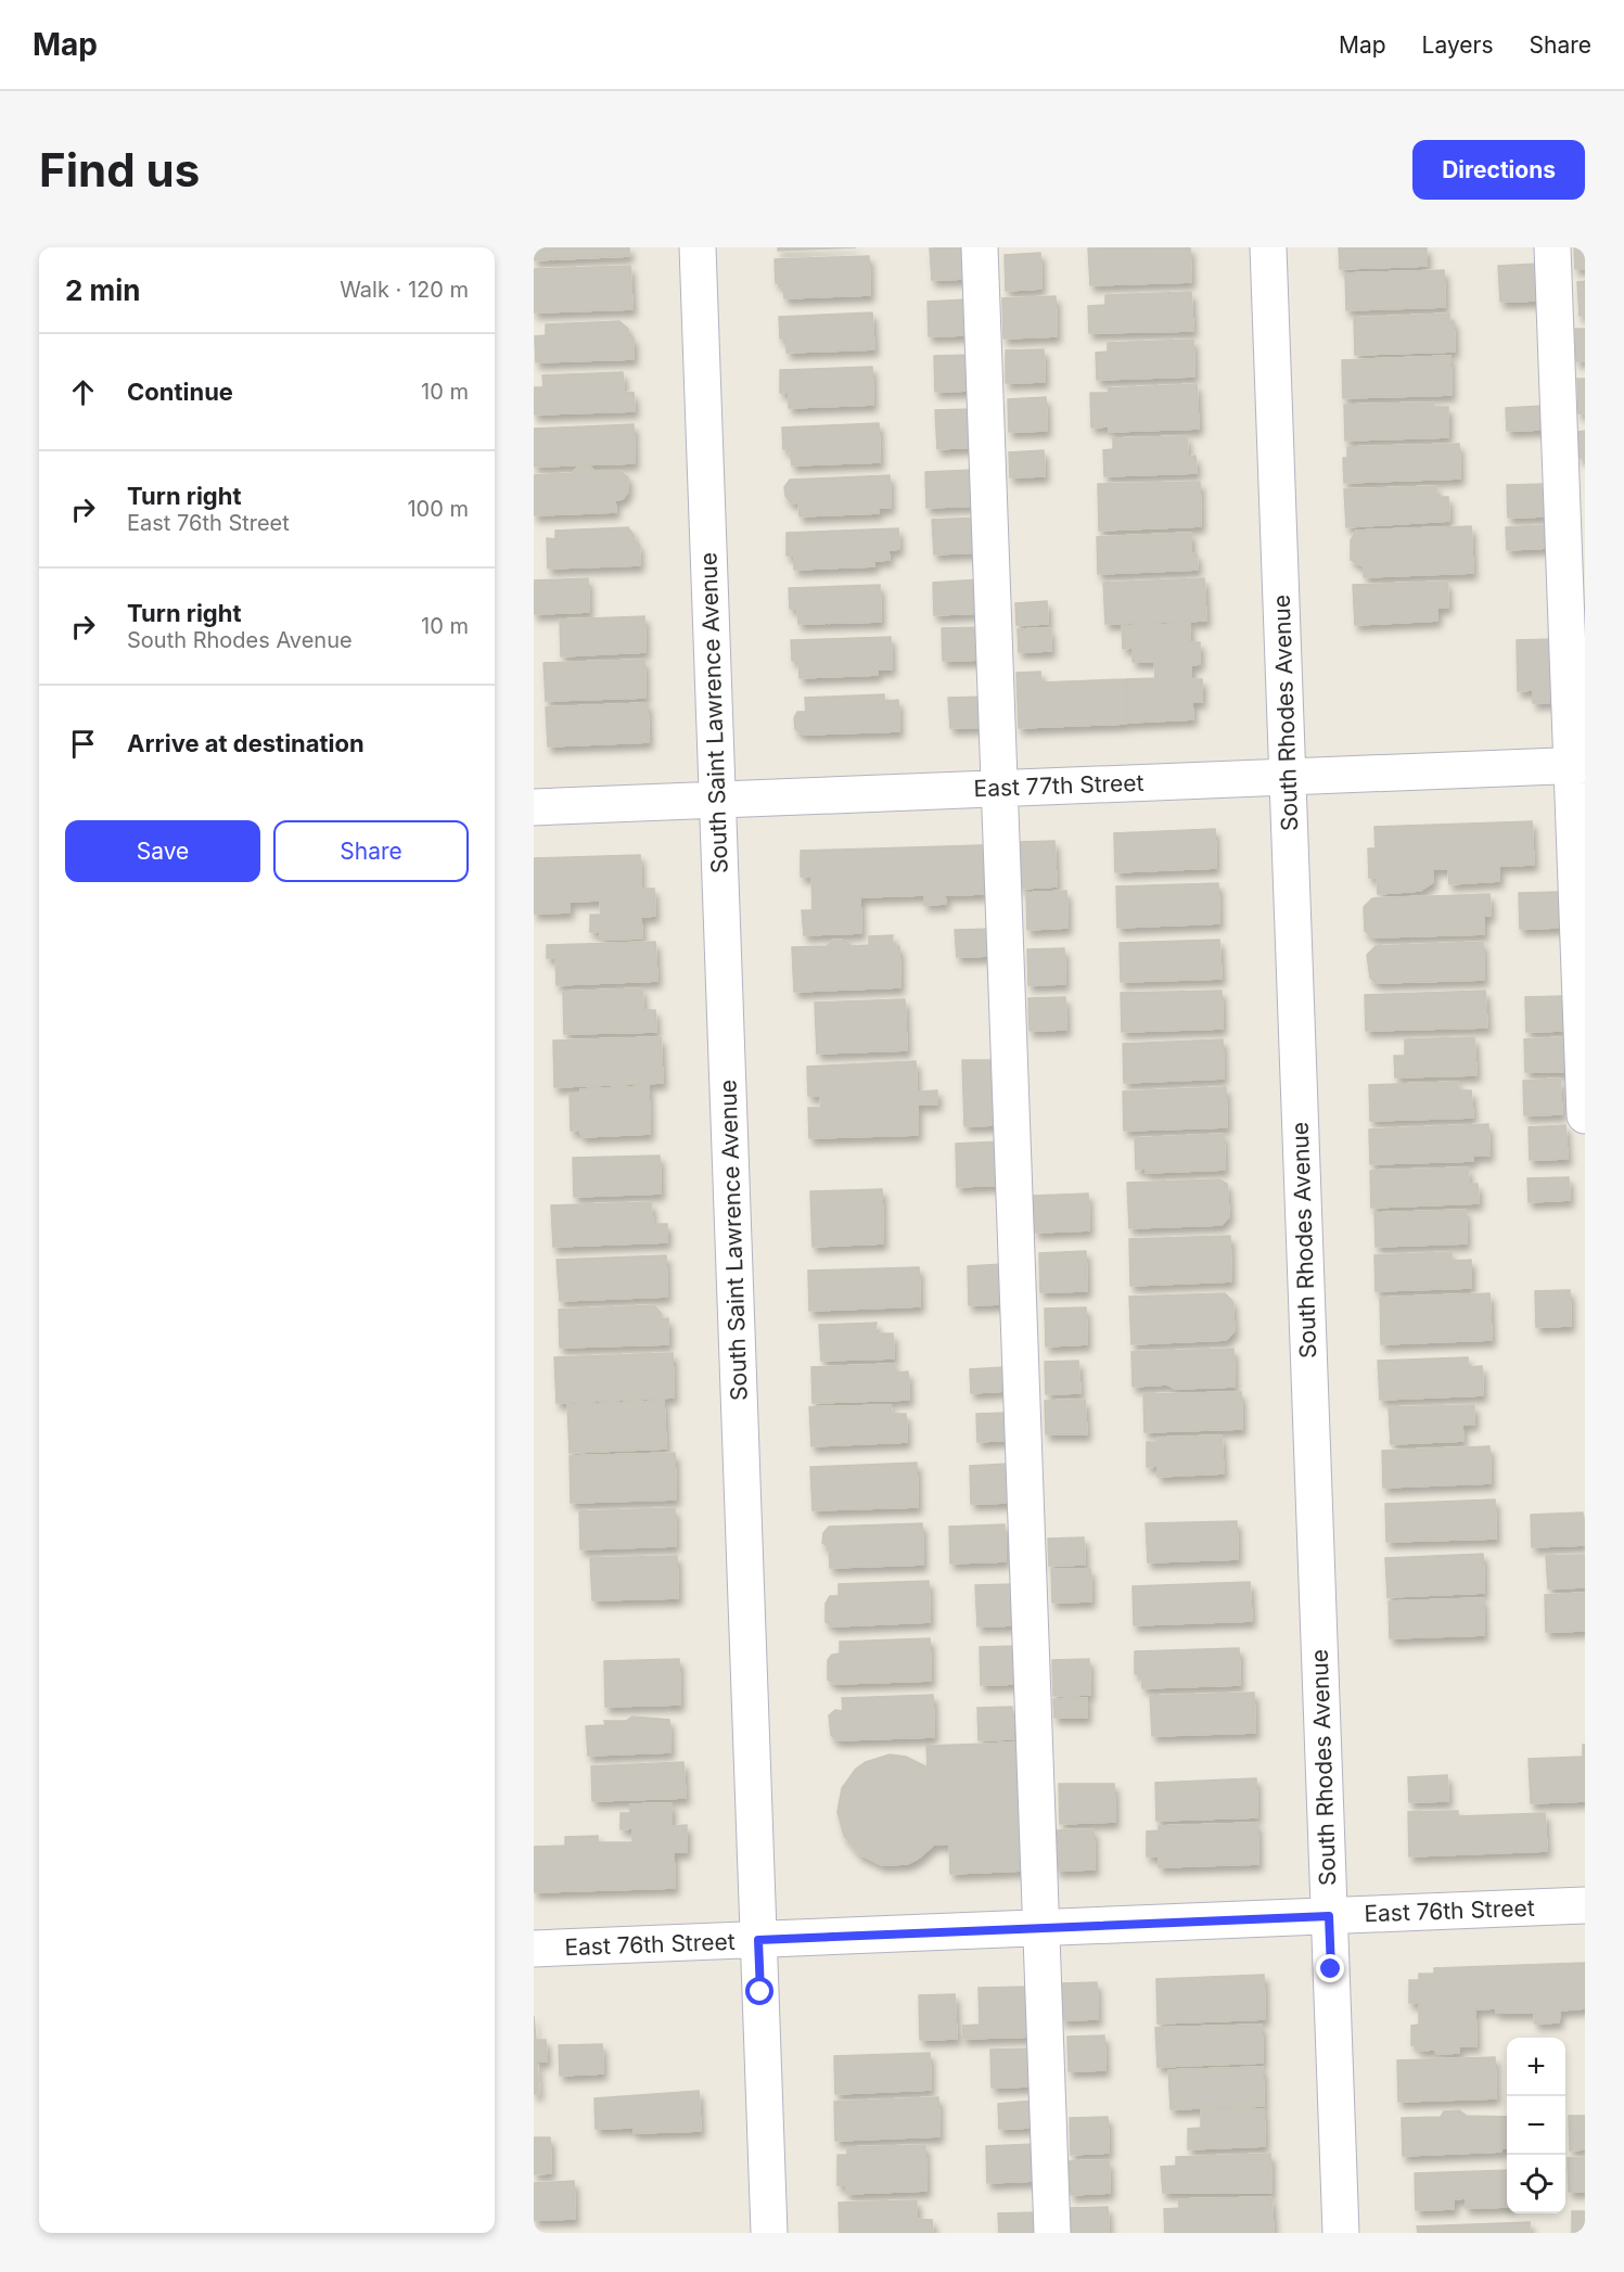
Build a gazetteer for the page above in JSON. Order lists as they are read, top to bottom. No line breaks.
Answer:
{"streets":{"street":["South Saint Lawrence Avenue","South Rhodes Avenue","East 77th Street","East 76th Street"]},"crossings":[["South Saint Lawrence Avenue","East 77th Street"],["South Saint Lawrence Avenue","East 76th Street"],["South Rhodes Avenue","East 77th Street"],["South Rhodes Avenue","East 76th Street"]],"page":{"header":"Map","nav":["Map","Layers","Share"],"buttons":["Directions",["Save","Share"]],"title":"Find us","heading":["2 min","Walk · 120 m"],"list":[["Continue","10 m"],["Turn right","East 76th Street","100 m"],["Turn right","South Rhodes Avenue","10 m"],"Arrive at destination"],"map_buttons":["+","−"]}}
